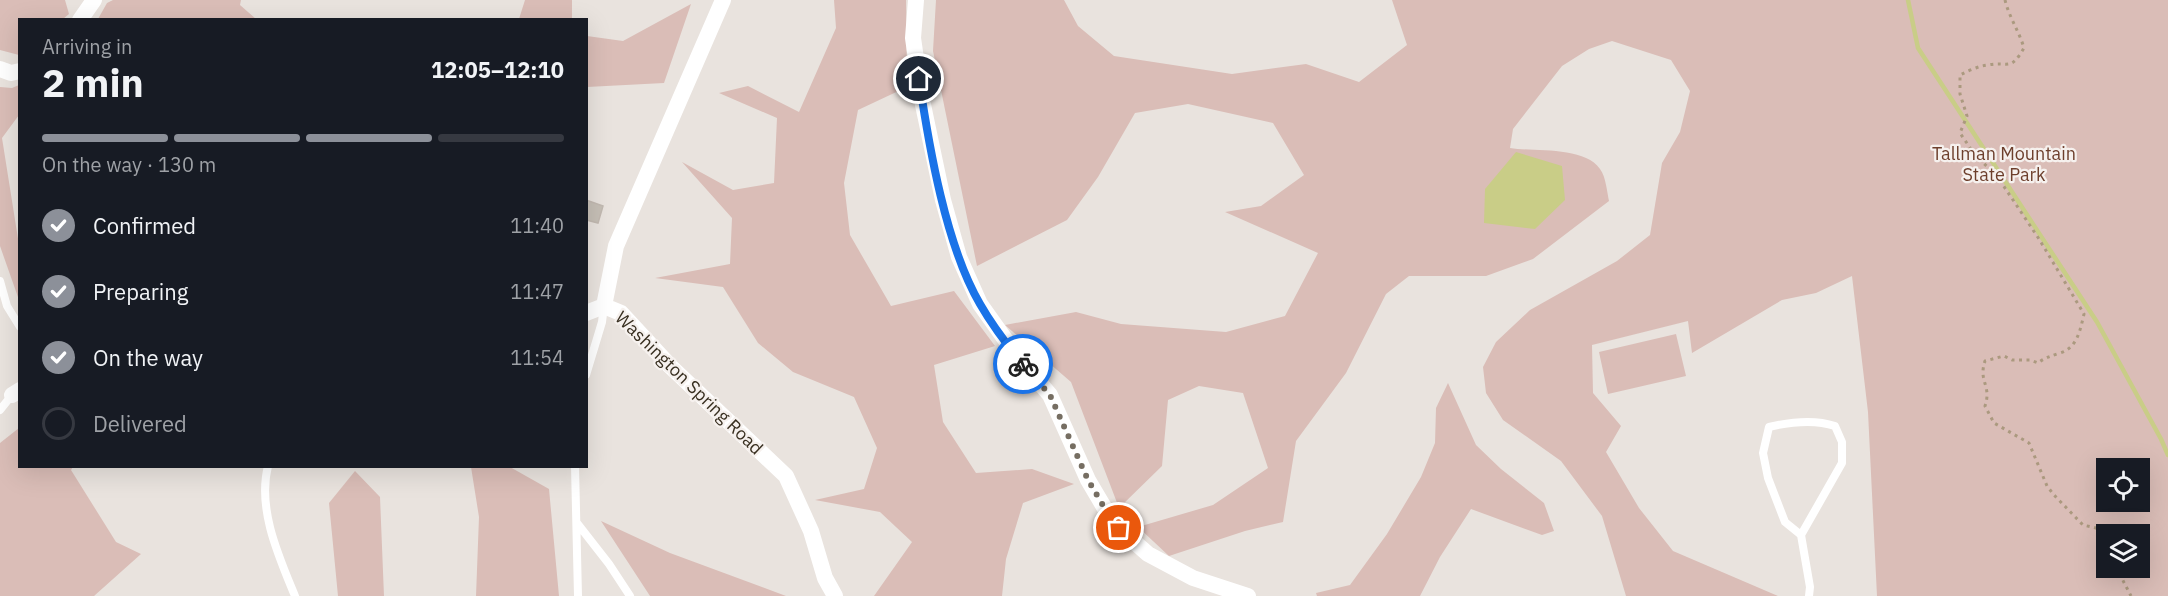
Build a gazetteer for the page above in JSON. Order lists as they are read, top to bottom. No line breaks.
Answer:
{"streets":{"street":["Washington Spring Road"]},"parks":["Tallman Mountain State Park"],"page":{"heading":["2 min","Arriving in","12:05–12:10"],"bar":"On the way · 130 m","list":[["Confirmed","11:40"],["Preparing","11:47"],["On the way","11:54"],"Delivered"]}}
